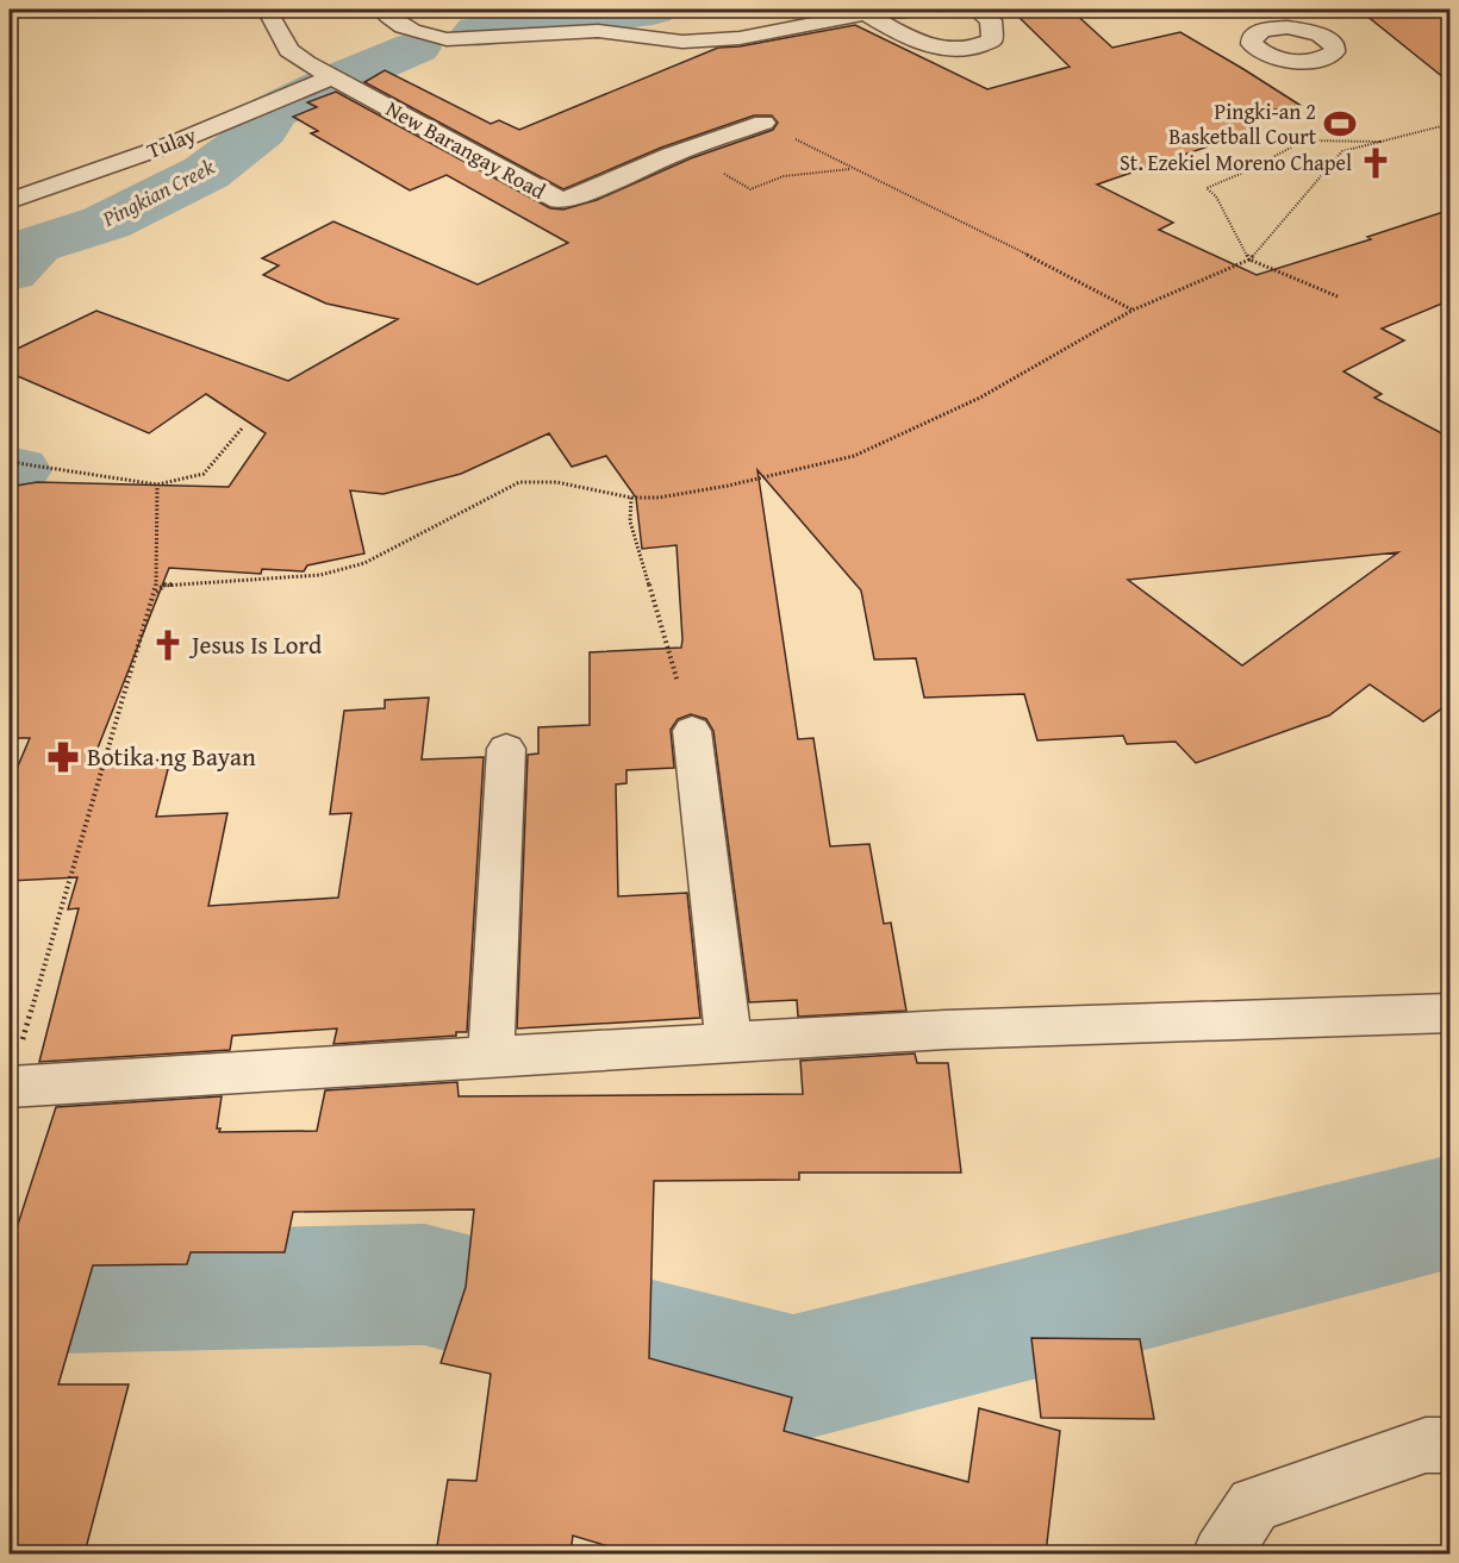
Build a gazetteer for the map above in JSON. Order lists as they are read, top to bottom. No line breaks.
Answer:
{"streets":{"street":["Tulay","New Barangay Road"]},"crossings":[["Tulay","New Barangay Road"]],"water":["Pingkian Creek"],"places":{"sports":["Pingki-an 2 Basketball Court"],"church":["St. Ezekiel Moreno Chapel","Jesus Is Lord"],"pharmacy":["Botika ng Bayan"]}}
